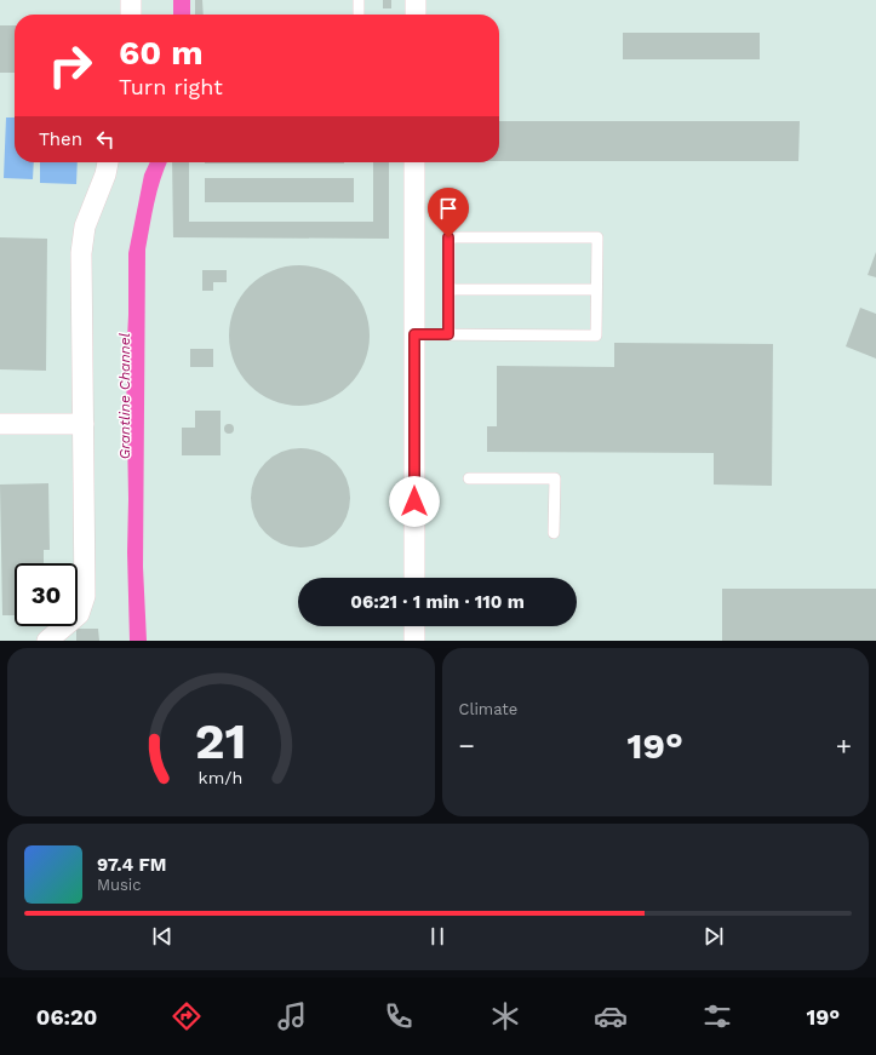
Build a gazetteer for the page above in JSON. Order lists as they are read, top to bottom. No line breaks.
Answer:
{"water":["Grantline Channel"],"page":{"turn":["60 m","Turn right"],"then":"Then","limit":"30","trip":"06:21 · 1 min · 110 m","tile":"Climate","heat":["−","19°","+"],"song":["97.4 FM","Music"],"tabs":["06:20","19°"],"gauge":["21","km/h"]}}
